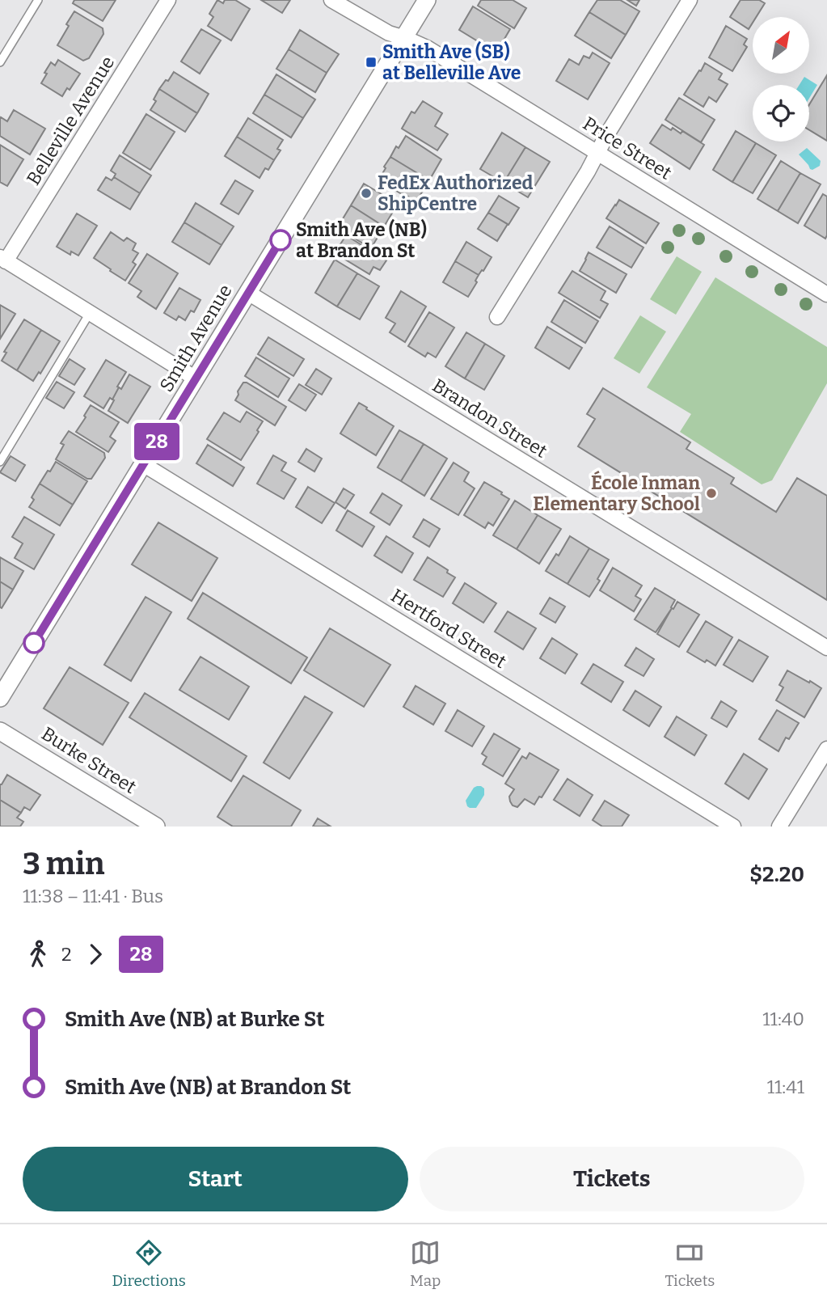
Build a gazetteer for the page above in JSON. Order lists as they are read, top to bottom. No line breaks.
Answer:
{"streets":{"street":["Belleville Avenue","Price Street","Smith Avenue","Brandon Street","Hertford Street","Burke Street"]},"crossings":[["Price Street","Smith Avenue"],["Smith Avenue","Brandon Street"],["Smith Avenue","Hertford Street"]],"places":{"transit":["Smith Ave (SB) at Belleville Ave"],"other":["FedEx Authorized ShipCentre","Smith Ave (NB) at Brandon St","École Inman Elementary School"]},"lines":["bus line 28"],"north":"top right","page":{"on_map":"28","heading":["3 min","11:38 – 11:41 · Bus","$2.20"],"legs":["2","28"],"list":[{"name":"Smith Ave (NB) at Burke St","value":"11:40"},{"name":"Smith Ave (NB) at Brandon St","value":"11:41"}],"buttons":["Start","Tickets"],"tabs":["Directions","Map","Tickets"]}}
